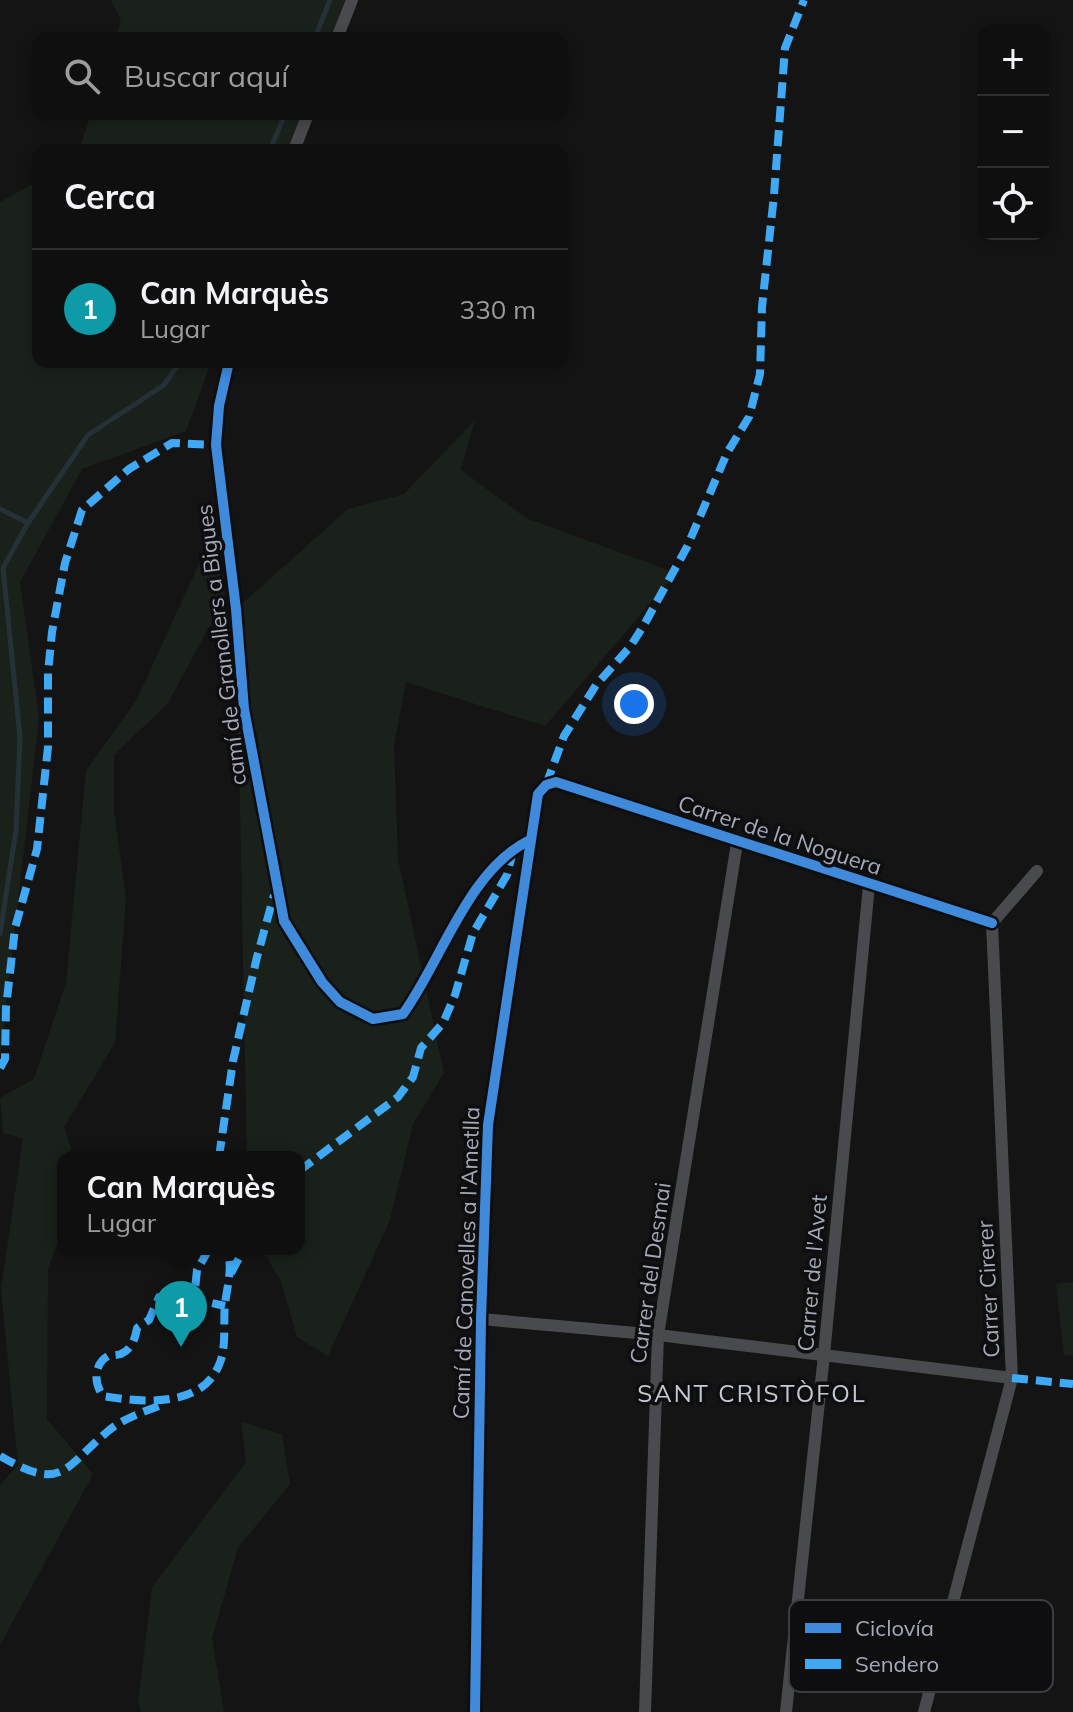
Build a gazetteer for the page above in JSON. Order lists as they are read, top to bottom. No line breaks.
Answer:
{"streets":{"street":["camí de Granollers a Bigues","Carrer de la Noguera","Camí de Canovelles a l'Ametlla","Carrer del Desmai","Carrer de l'Avet","Carrer Cirerer"]},"crossings":[["camí de Granollers a Bigues","Camí de Canovelles a l'Ametlla"],["Carrer de la Noguera","Camí de Canovelles a l'Ametlla"],["Carrer de la Noguera","Carrer del Desmai"],["Carrer de la Noguera","Carrer de l'Avet"],["Carrer de la Noguera","Carrer Cirerer"]],"districts":["SANT CRISTÒFOL"],"legend":["Ciclovía","Sendero"],"page":{"map_buttons":["+","−"],"search":"Buscar aquí","heading":"Cerca","list":[{"mark":"1","name":"Can Marquès","note":"Lugar","value":"330 m"}],"popup":["Can Marquès","Lugar"],"pins":"1"}}
